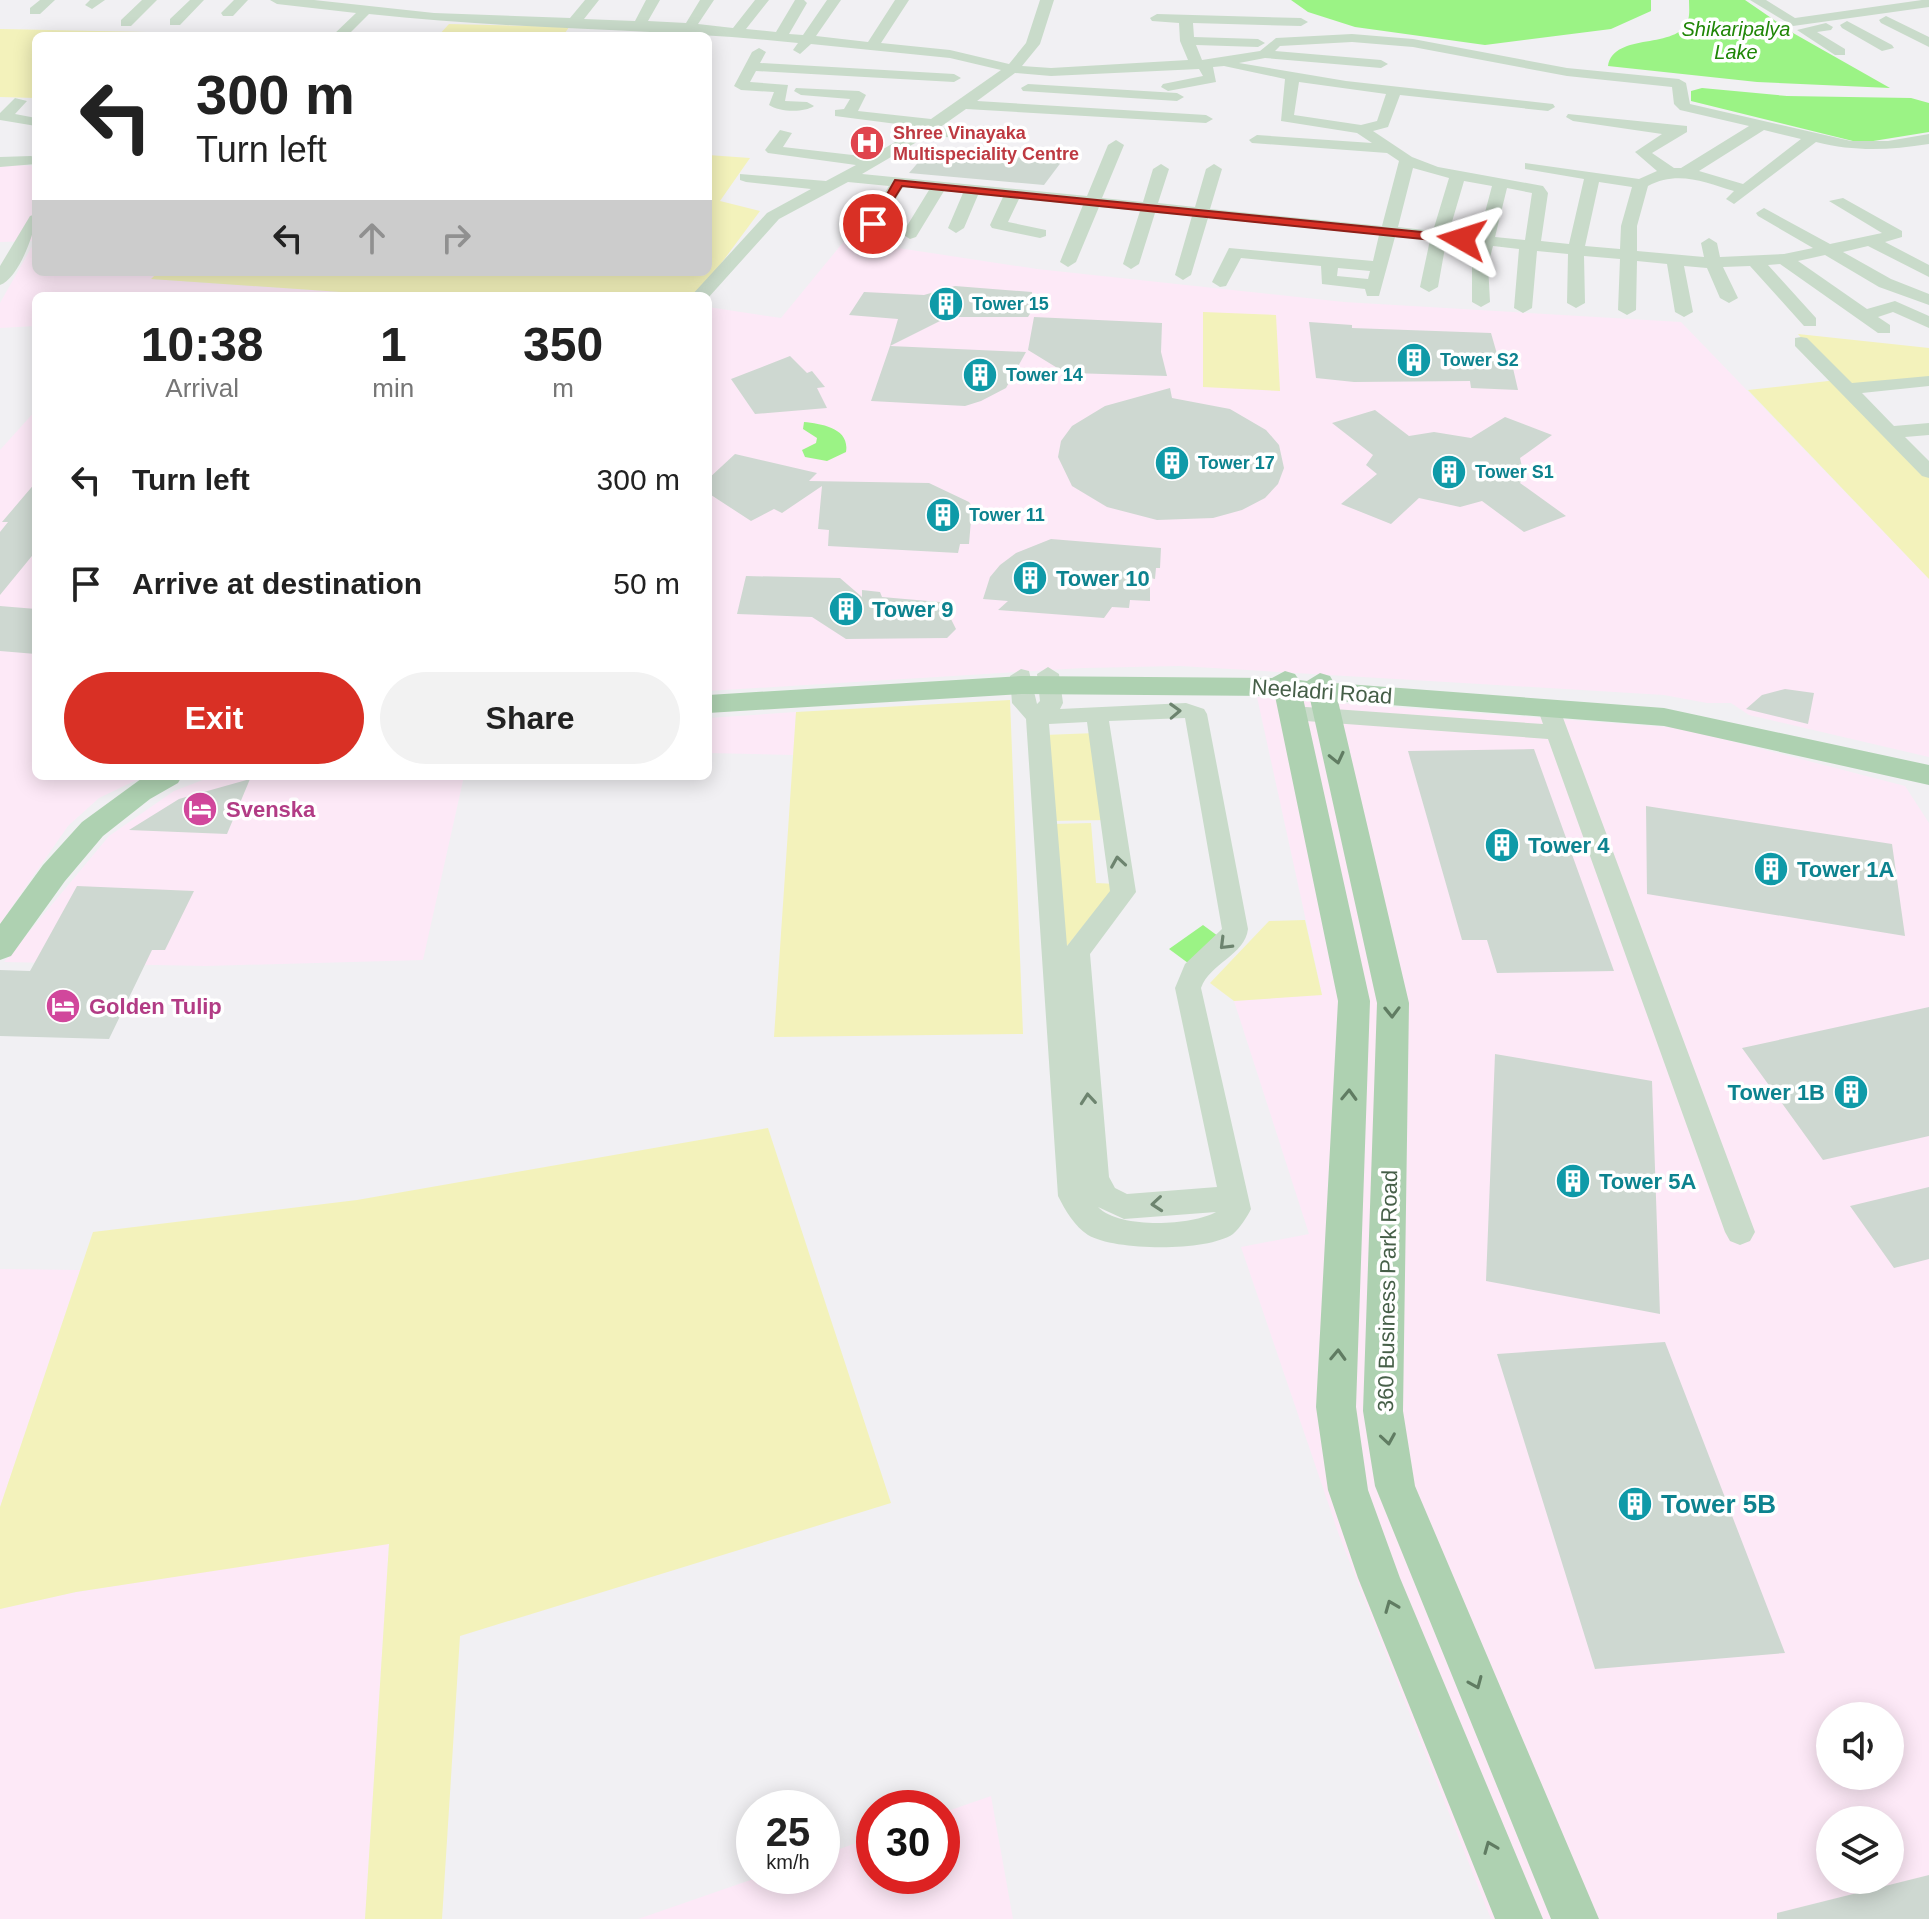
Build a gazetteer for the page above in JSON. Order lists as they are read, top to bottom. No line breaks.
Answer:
{"streets":{"main road":["Neeladri Road","360 Business Park Road"]},"crossings":[["Neeladri Road","360 Business Park Road"]],"water":["Shikaripalya Lake"],"places":{"hospital":["Shree Vinayaka Multispeciality Centre"],"building":["Tower 15","Tower S2","Tower 14","Tower 17","Tower S1","Tower 11","Tower 10","Tower 9","Tower 4","Tower 1A","Tower 1B","Tower 5A","Tower 5B"],"hotel":["Svenska","Golden Tulip"]},"page":{"turn":["300 m","Turn left"],"eta":["10:38","Arrival","1","min","350","m"],"list":[{"name":"Turn left","value":"300 m"},{"name":"Arrive at destination","value":"50 m"}],"buttons":["Exit","Share"],"speed":"25 km/h","limit":"30"}}
